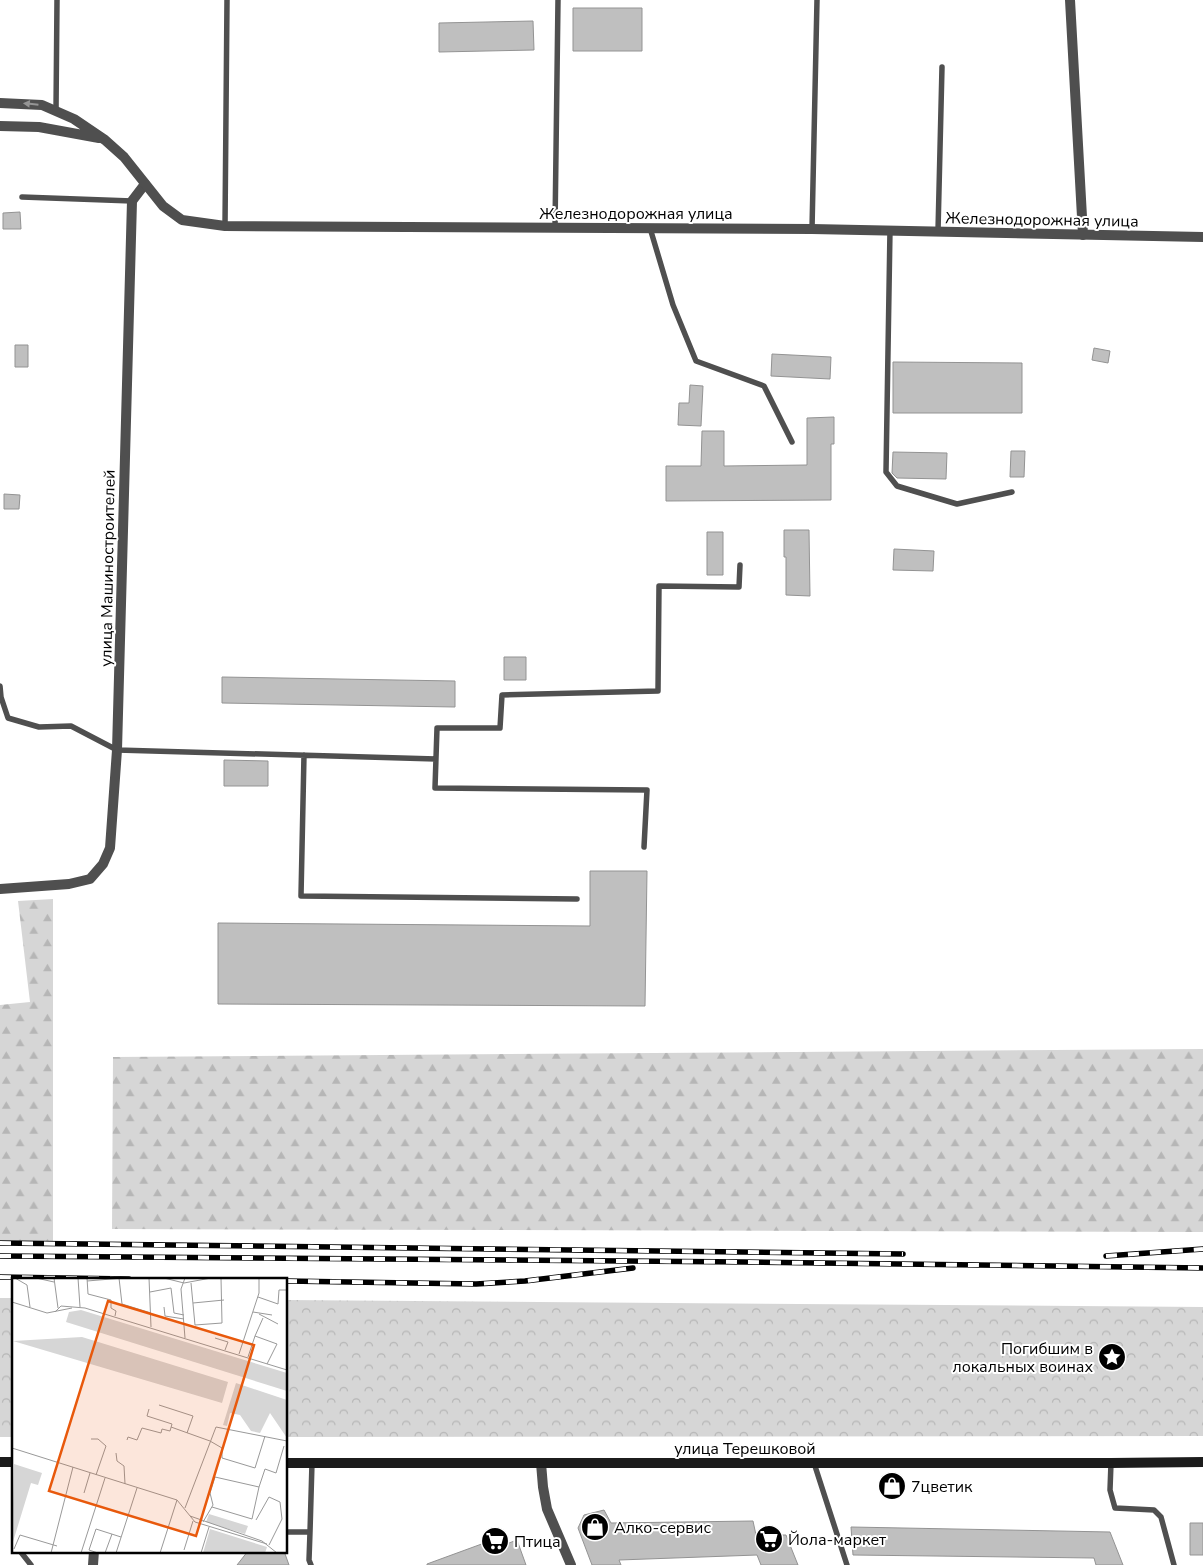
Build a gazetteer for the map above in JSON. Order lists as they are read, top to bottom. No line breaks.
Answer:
{"streets":{"main road":["улица Терешковой"],"street":["Железнодорожная улица","улица Машиностроителей"]},"places":{"place":["Погибшим в локальных воинах"],"shop":["7цветик","Алко-сервис"],"supermarket":["Йола-маркет","Птица"]}}
